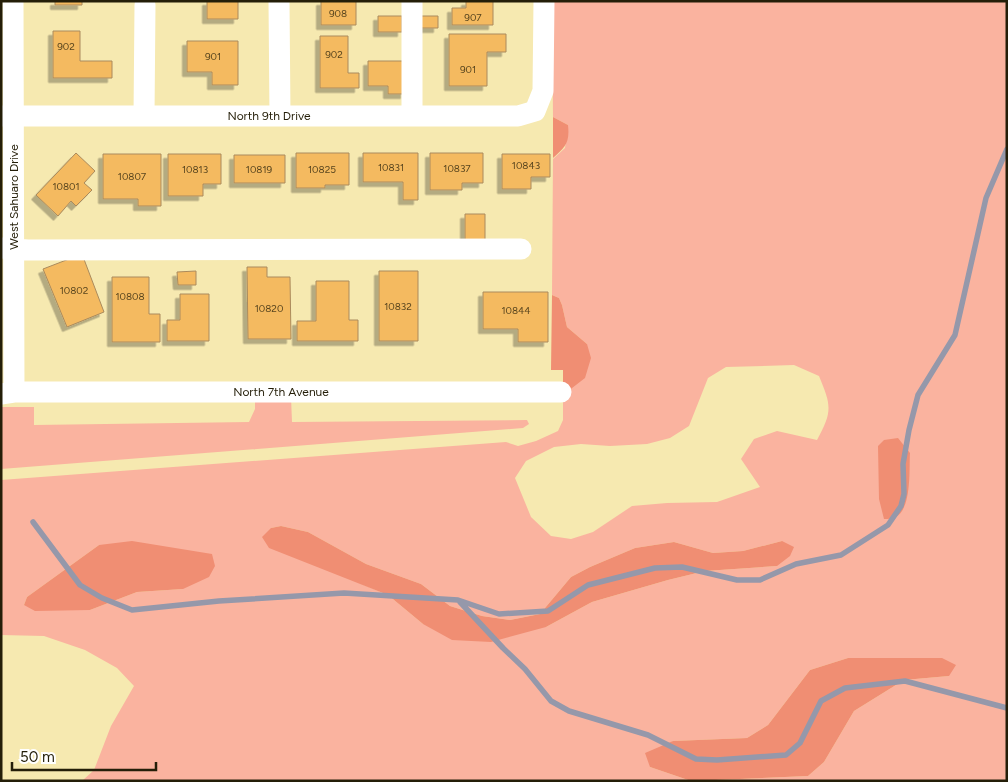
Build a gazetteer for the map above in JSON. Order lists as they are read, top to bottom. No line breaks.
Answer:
{"streets":{"street":["North 9th Drive","West Sahuaro Drive","North 7th Avenue"]},"crossings":[["North 9th Drive","West Sahuaro Drive"],["West Sahuaro Drive","North 7th Avenue"]],"house_numbers":["908","907","902","902","901","901","10843","10831","10837","10813","10819","10825","10807","10801","10802","10808","10832","10820","10844"],"scale_bar":"50 m"}
